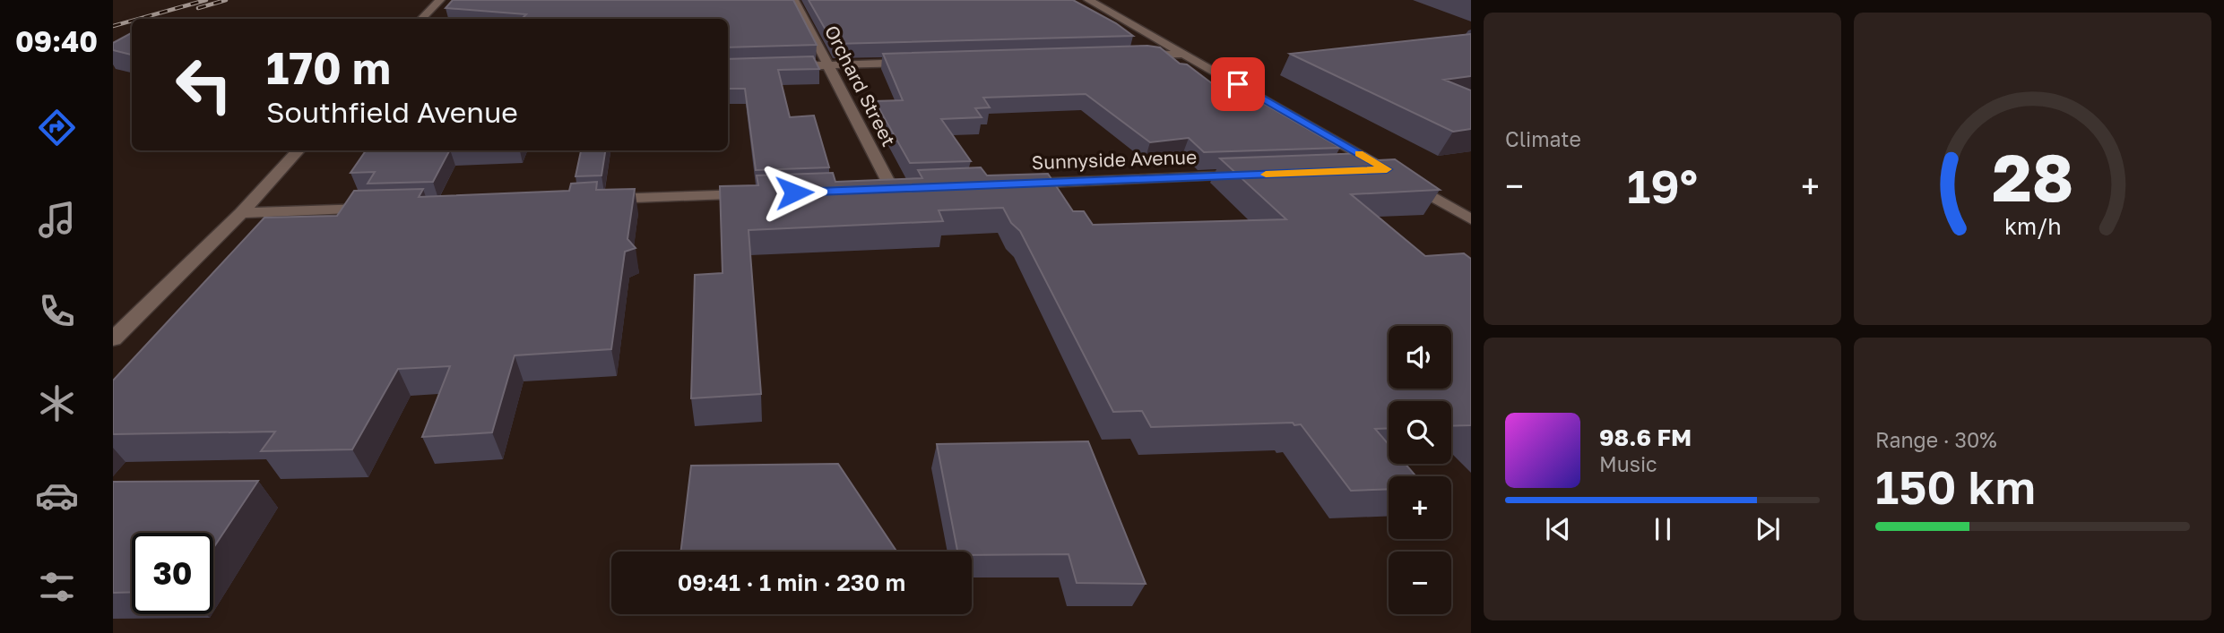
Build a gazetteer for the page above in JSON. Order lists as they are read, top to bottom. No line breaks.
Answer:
{"streets":{"street":["Orchard Street","Sunnyside Avenue"]},"page":{"tabs":"09:40","tile":["Climate",["Range · 30%","150 km"]],"turn":["170 m","Southfield Avenue"],"heat":["−","19°","+"],"map_buttons":["+","−"],"song":["98.6 FM","Music"],"limit":"30","trip":"09:41 · 1 min · 230 m","gauge":["28","km/h"]}}
